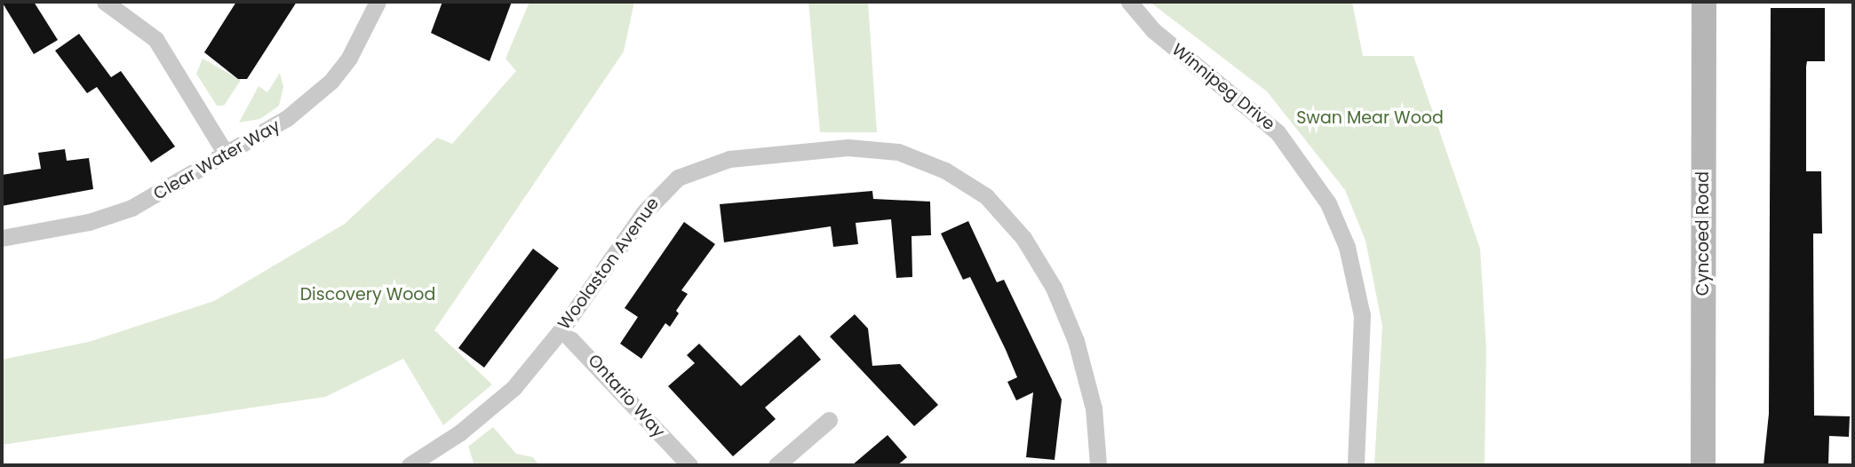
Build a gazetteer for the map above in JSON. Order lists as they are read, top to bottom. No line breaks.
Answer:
{"streets":{"street":["Winnipeg Drive","Clear Water Way","Cyncoed Road","Woolaston Avenue","Ontario Way"]},"crossings":[["Woolaston Avenue","Ontario Way"]],"parks":["Swan Mear Wood","Discovery Wood"]}
